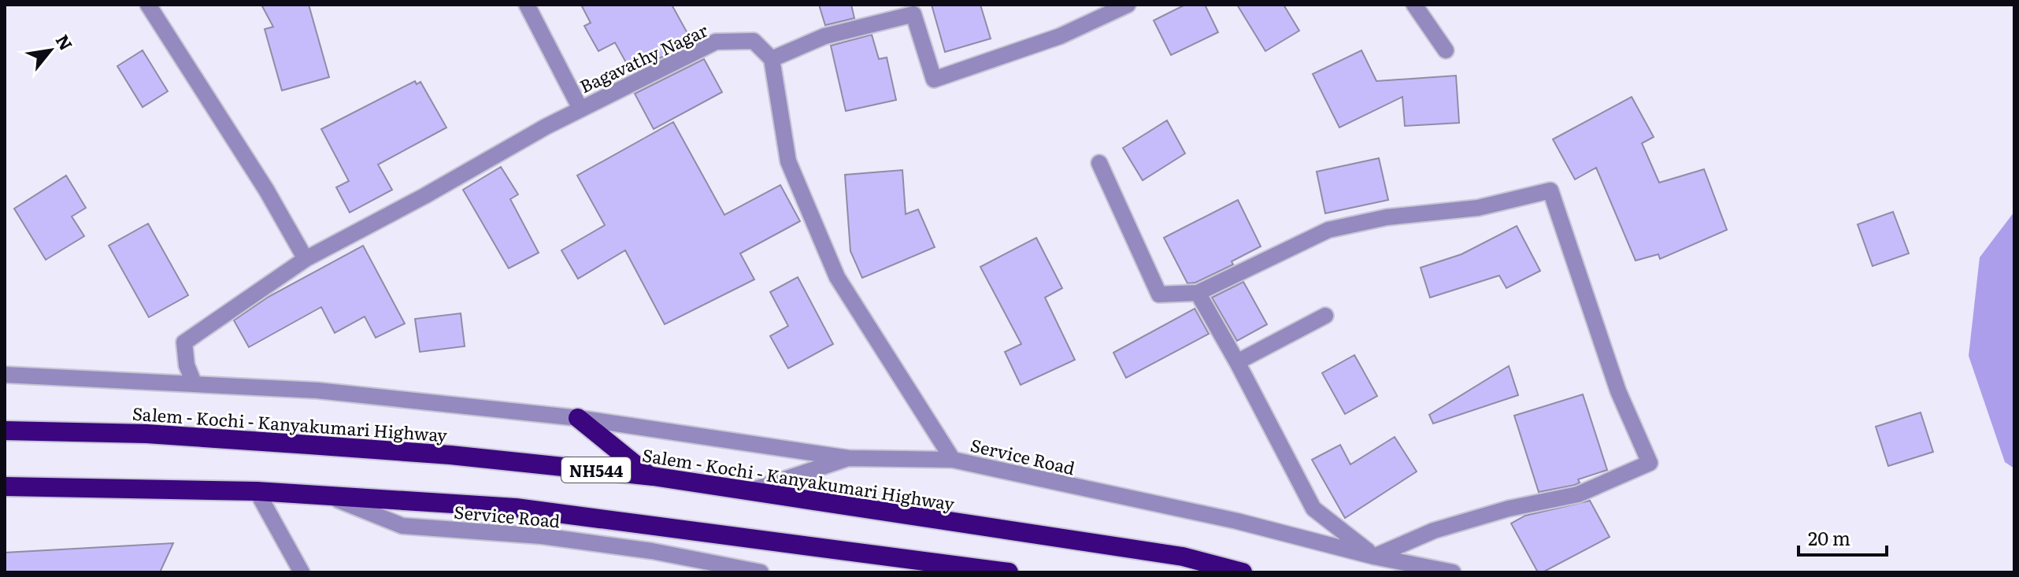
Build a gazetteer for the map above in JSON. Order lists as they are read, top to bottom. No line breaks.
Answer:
{"streets":{"highway":["Salem - Kochi - Kanyakumari Highway","NH544"],"street":["Bagavathy Nagar","Service Road"]},"crossings":[["Bagavathy Nagar","Service Road"]],"scale_bar":"20 m","north":"top right"}
